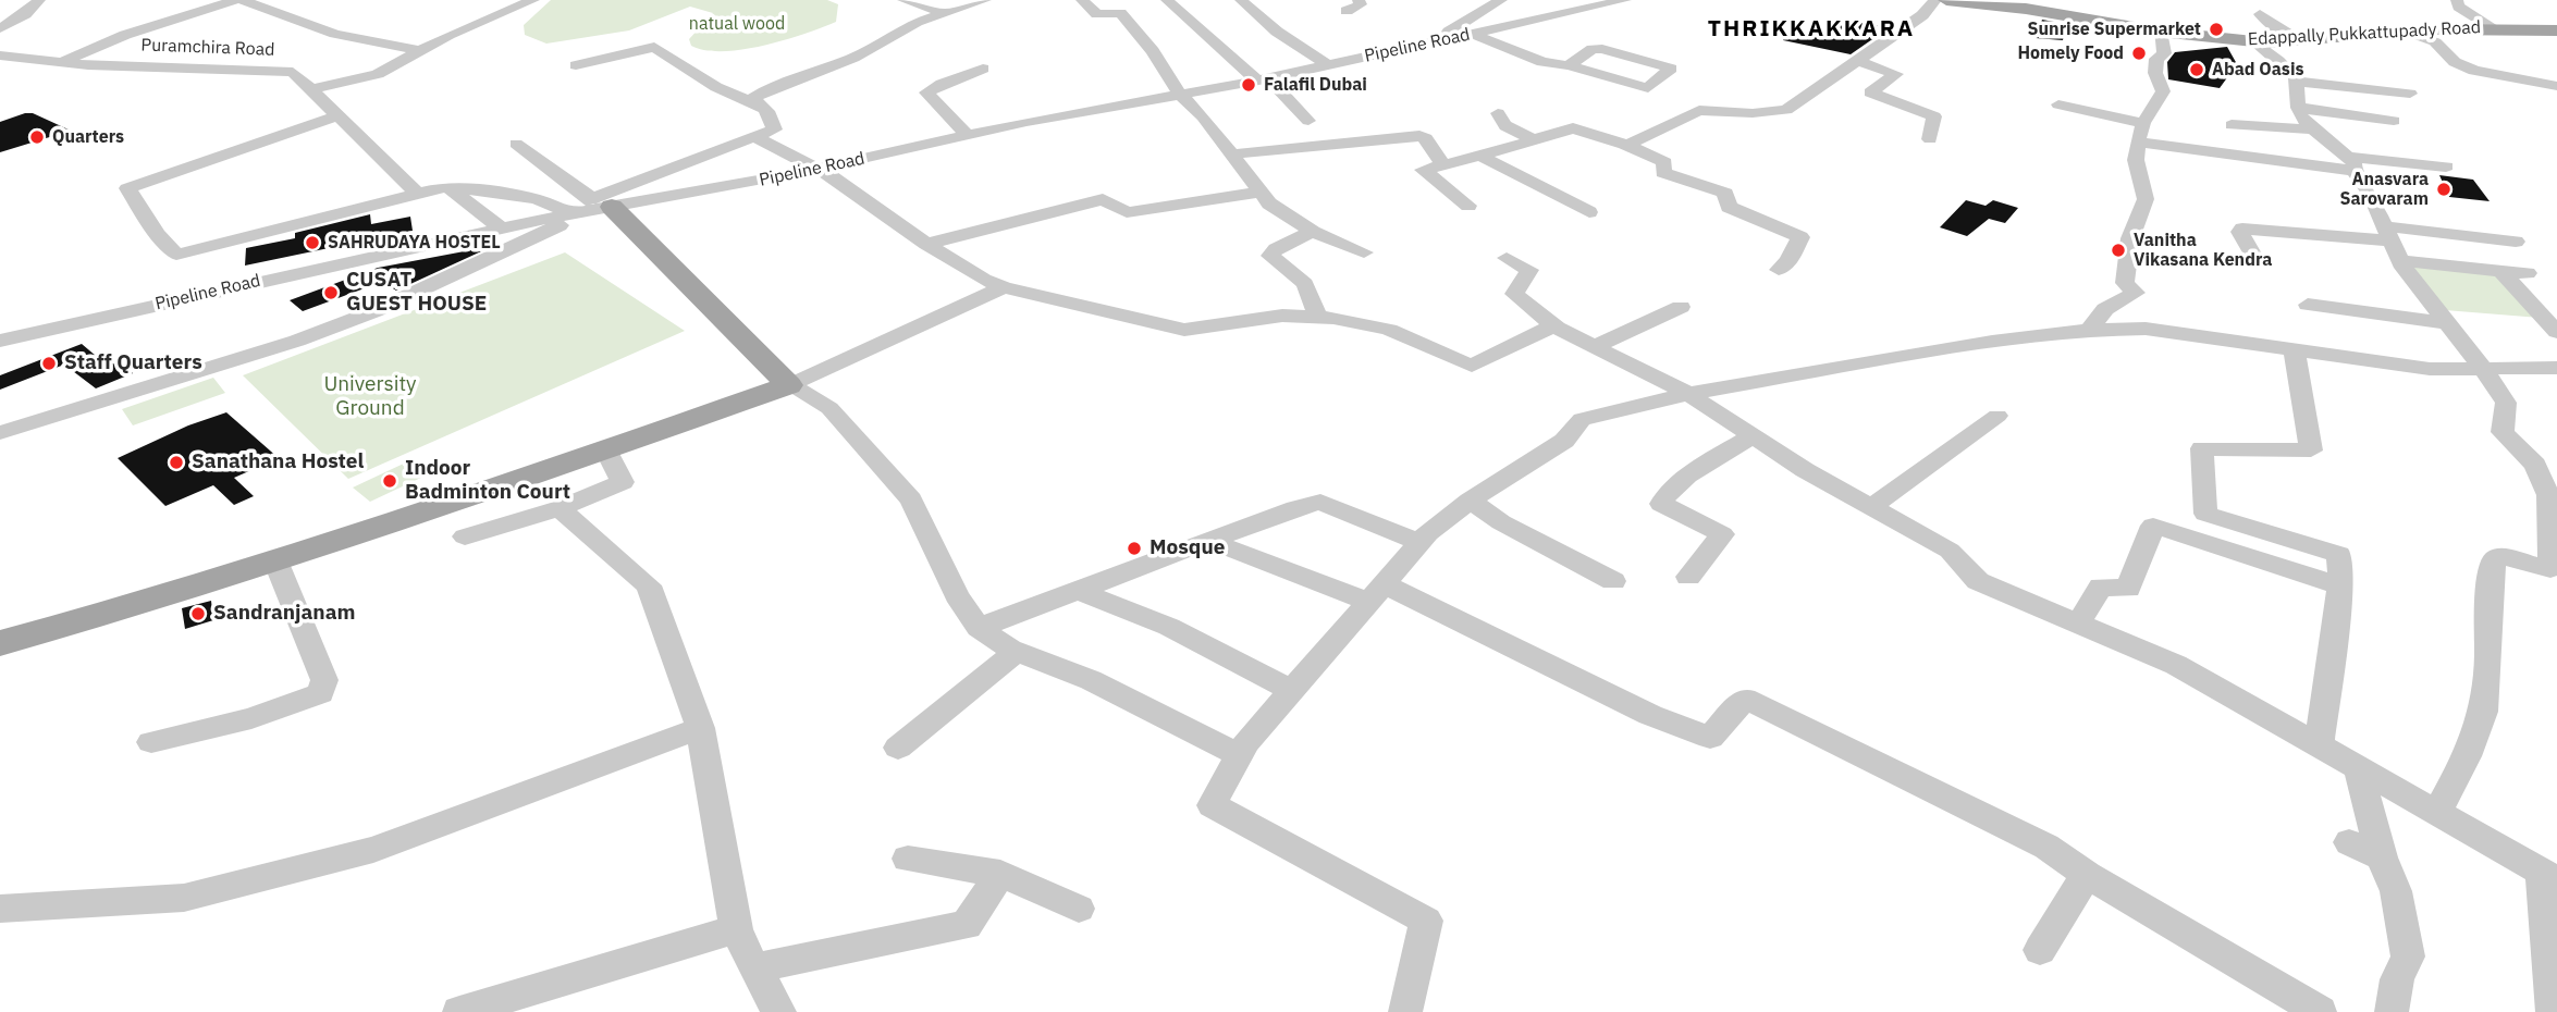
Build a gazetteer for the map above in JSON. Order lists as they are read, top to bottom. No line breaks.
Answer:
{"streets":{"main road":["Edappally Pukkattupady Road"],"street":["Pipeline Road","Puramchira Road"]},"districts":["THRIKKAKKARA"],"parks":["natual wood","University Ground"],"places":["Sunrise Supermarket","Homely Food","Abad Oasis","Falafil Dubai","Quarters","Anasvara Sarovaram","SAHRUDAYA HOSTEL","Vanitha Vikasana Kendra","CUSAT GUEST HOUSE","Staff Quarters","Sanathana Hostel","Indoor Badminton Court","Mosque","Sandranjanam"]}
